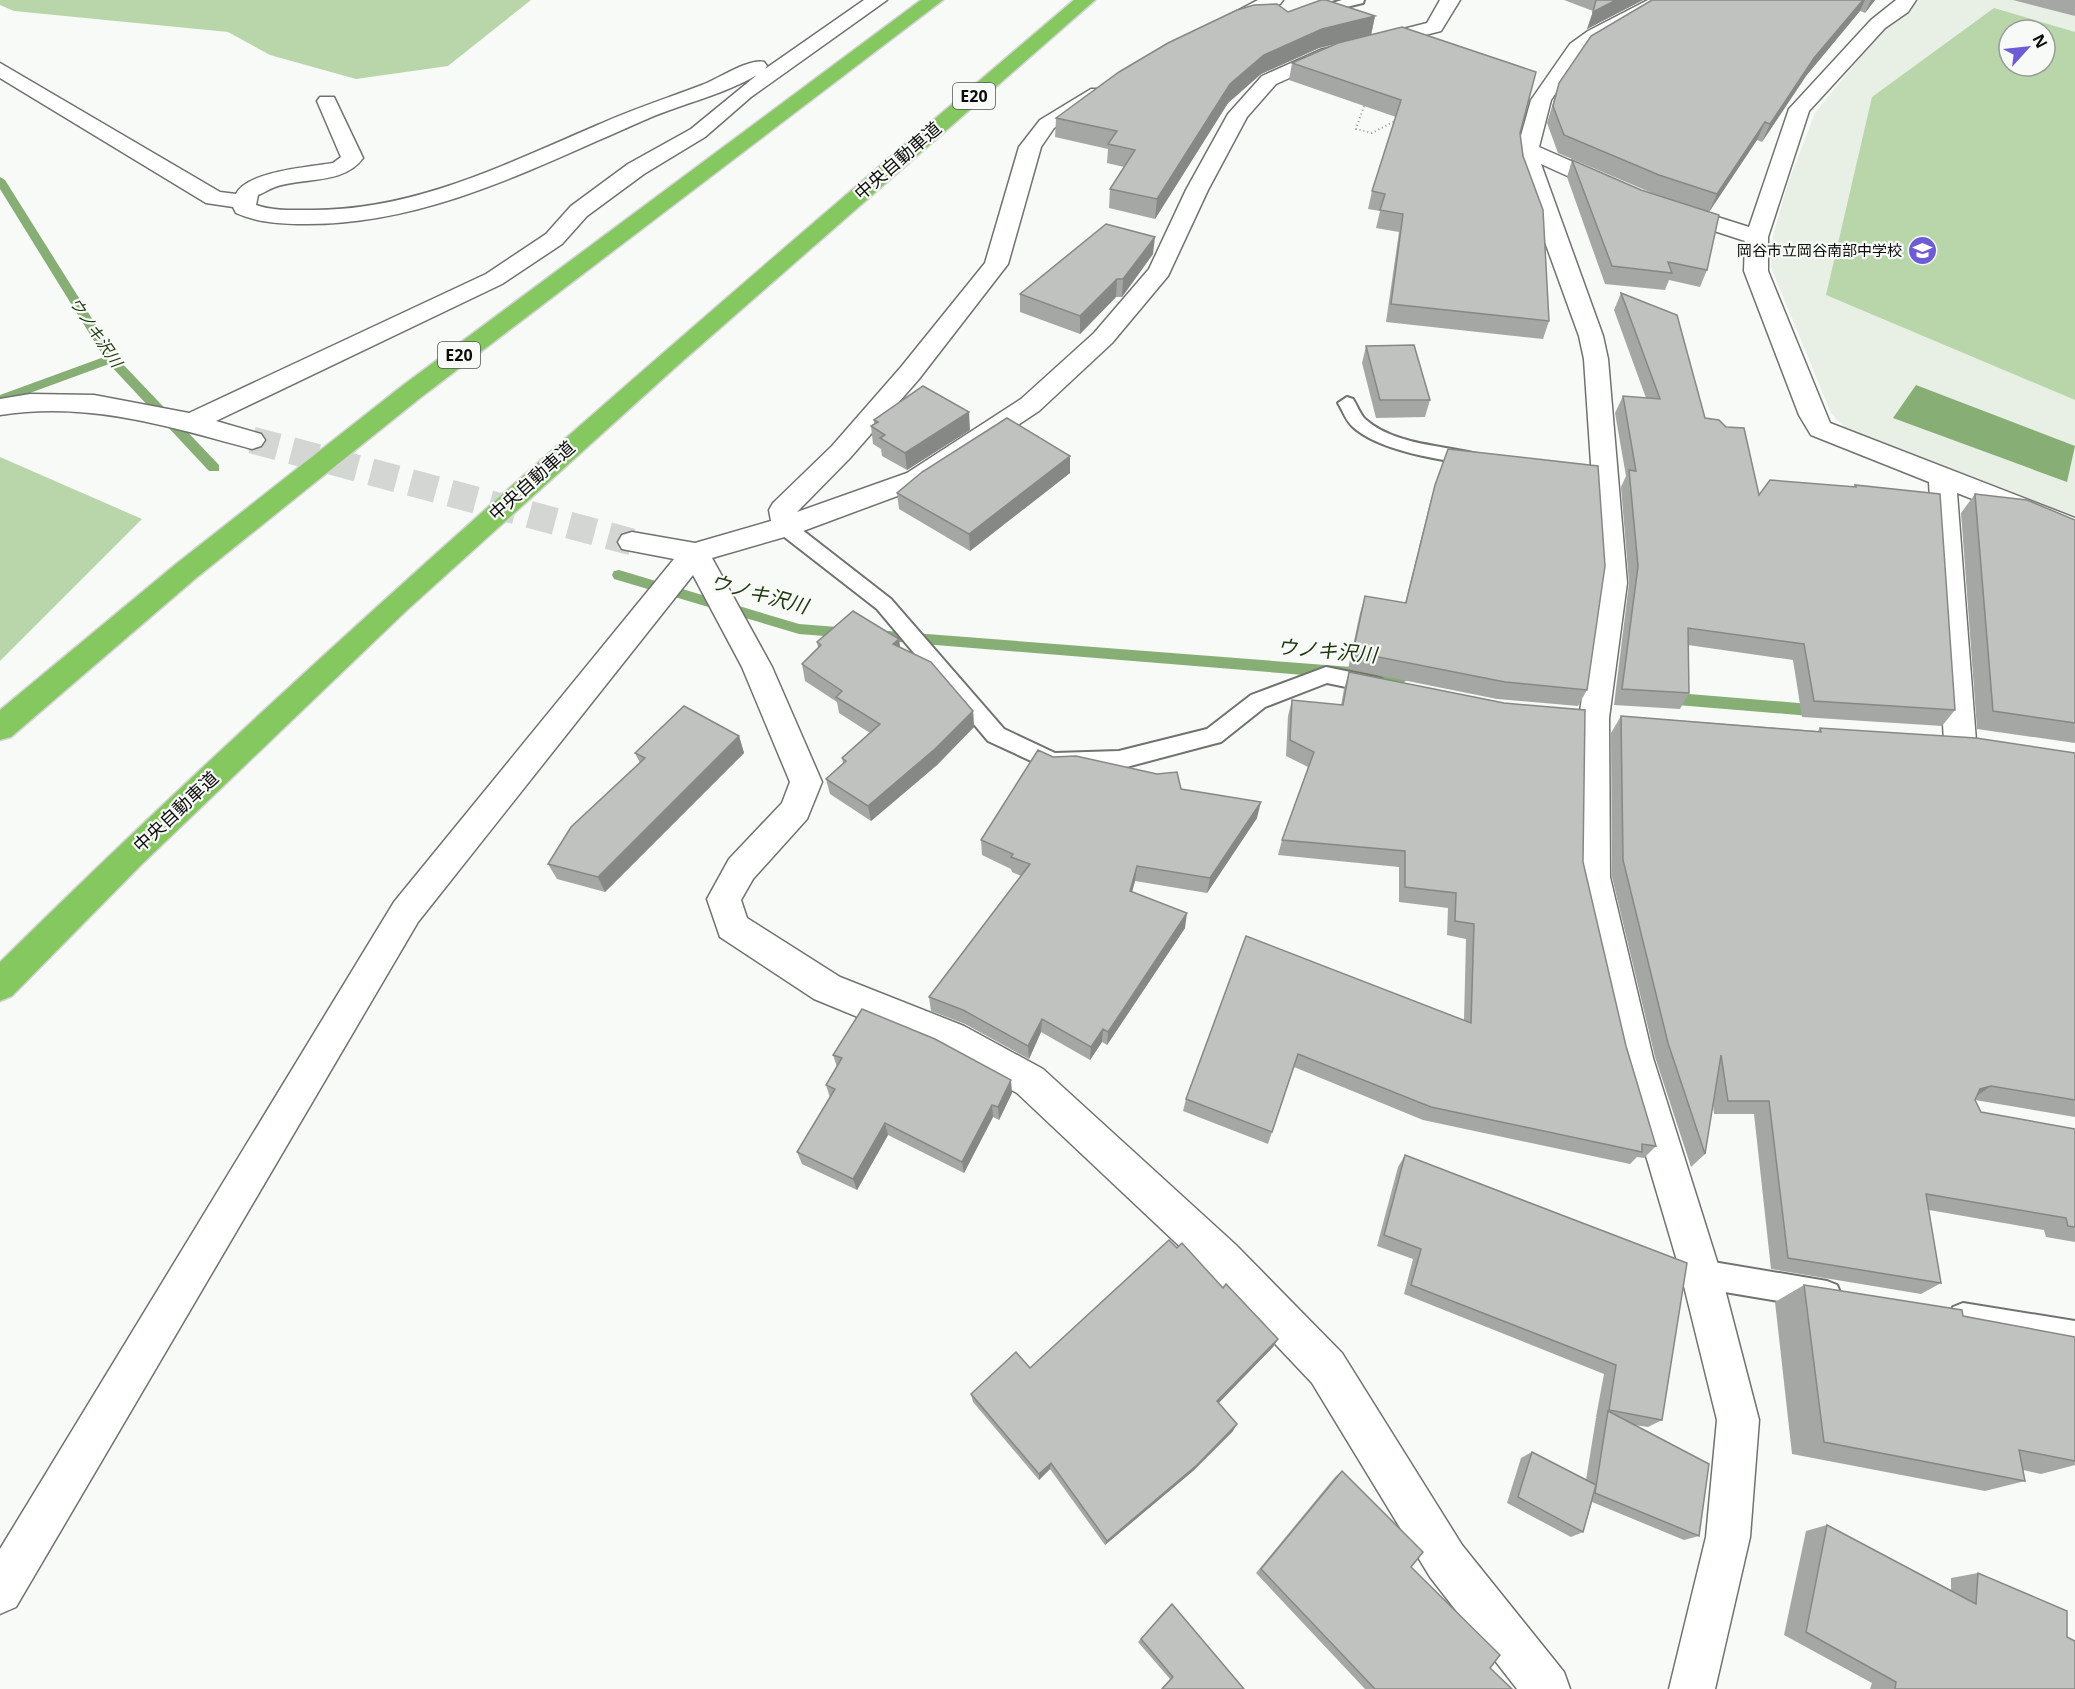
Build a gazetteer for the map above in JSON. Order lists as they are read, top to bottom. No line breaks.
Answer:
{"streets":{"highway":["E20","中央自動車道"]},"water":["ウノキ沢川"],"places":{"school or university":["岡谷市立岡谷南部中学校"]},"north":"top right"}
